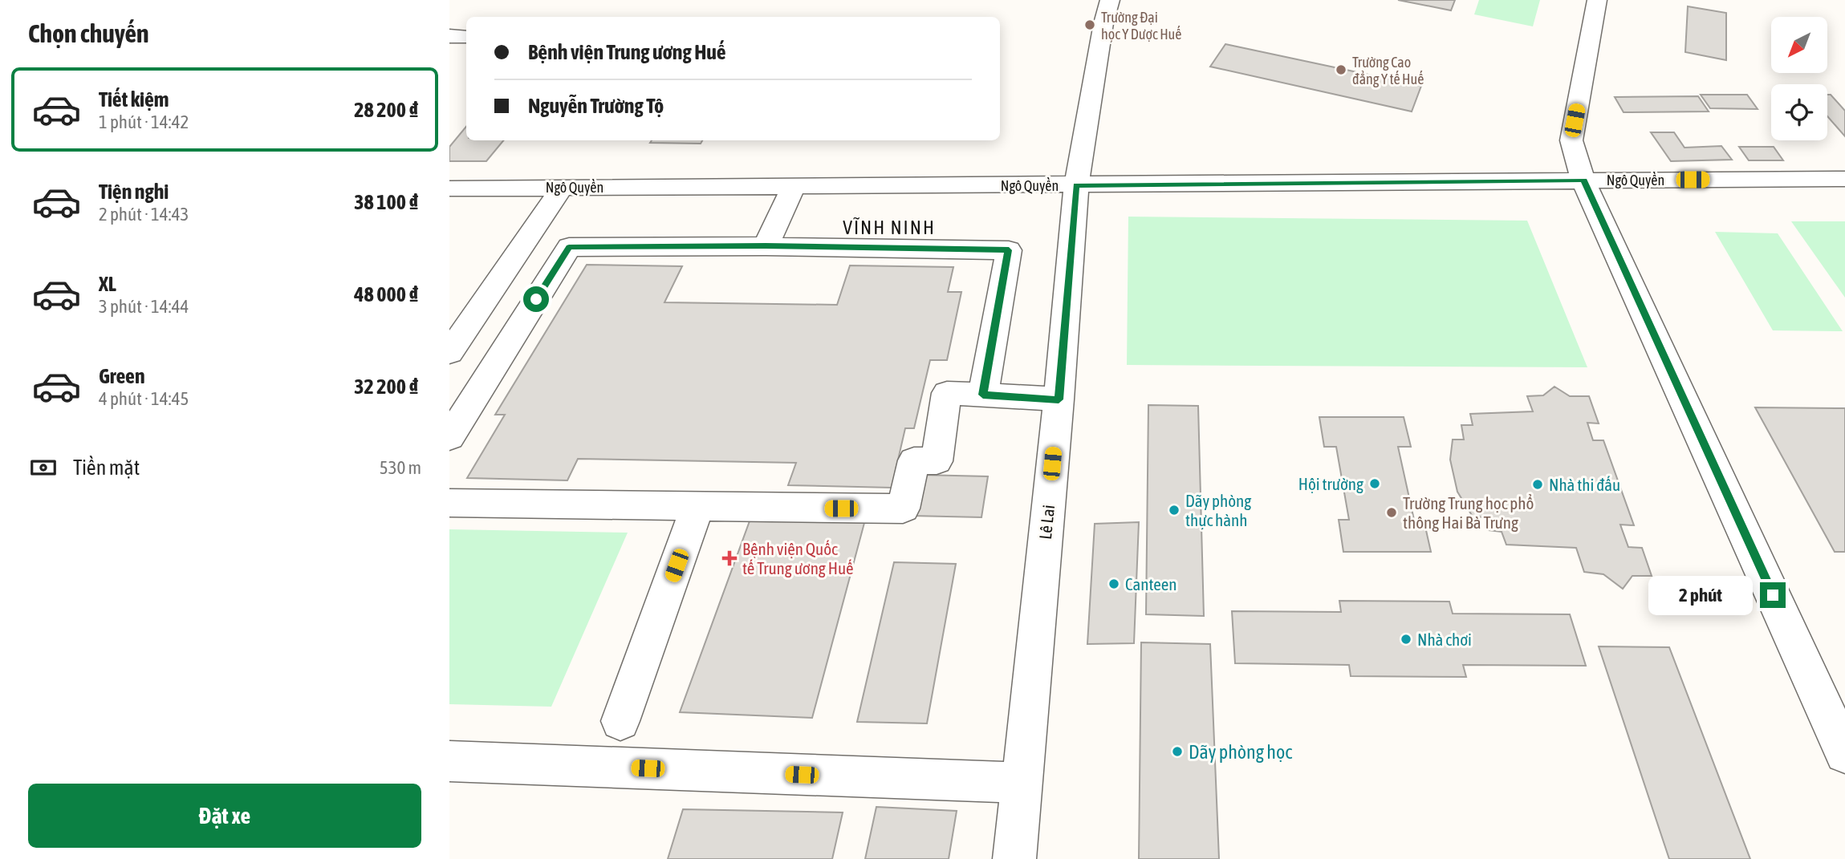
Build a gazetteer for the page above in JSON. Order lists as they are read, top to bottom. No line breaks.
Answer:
{"streets":{"street":["Ngô Quyền","Lê Lai"]},"crossings":[["Ngô Quyền","Lê Lai"]],"districts":["VĨNH NINH"],"places":{"other":["Trường Đại học Y Dược Huế","Trường Cao đẳng Y tế Huế","Hội trường","Nhà thi đấu","Dãy phòng thực hành","Trường Trung học phổ thông Hai Bà Trưng","Canteen","Nhà chơi","Dãy phòng học"],"health":["Bệnh viện Quốc tế Trung ương Huế"]},"north":"bottom left","page":{"heading":"Chọn chuyến","banner":["Bệnh viện Trung ương Huế","Nguyễn Trường Tộ"],"list":[{"name":"Tiết kiệm","note":"1 phút · 14:42","value":"28 200 ₫"},{"name":"Tiện nghi","note":"2 phút · 14:43","value":"38 100 ₫"},{"name":"XL","note":"3 phút · 14:44","value":"48 000 ₫"},{"name":"Green","note":"4 phút · 14:45","value":"32 200 ₫"}],"pay":["Tiền mặt","530 m"],"bubble":"2 phút","buttons":"Đặt xe"}}
